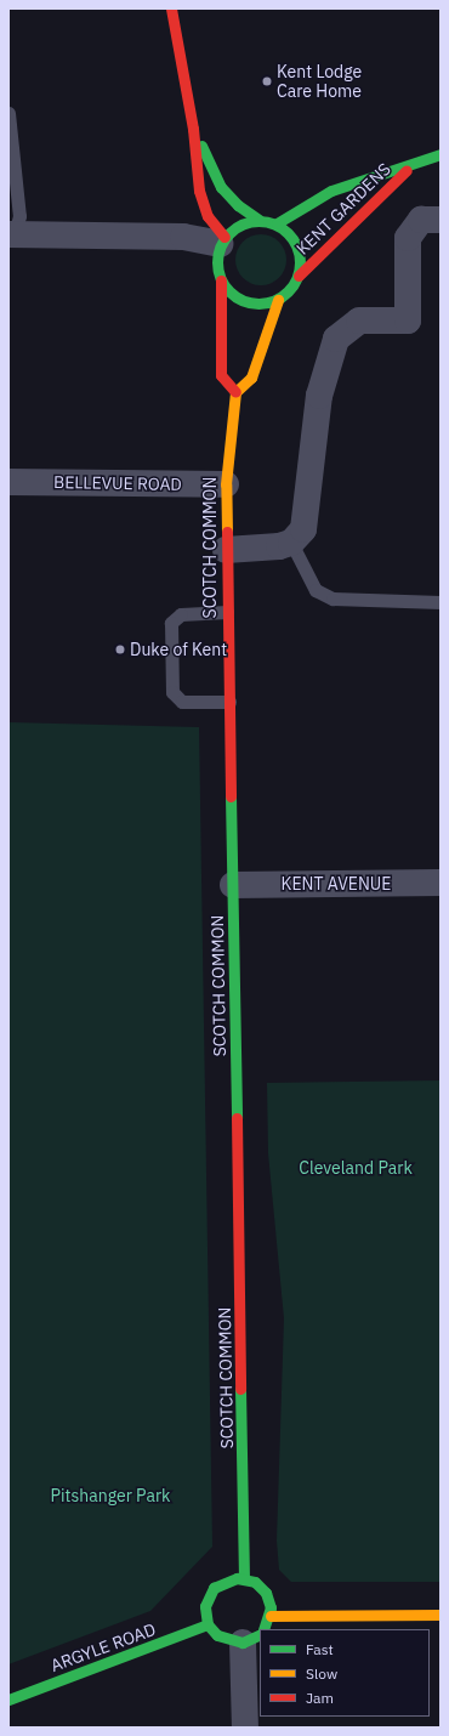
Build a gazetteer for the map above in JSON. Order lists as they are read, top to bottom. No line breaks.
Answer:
{"streets":{"main road":["KENT GARDENS","SCOTCH COMMON","ARGYLE ROAD"],"street":["BELLEVUE ROAD","KENT AVENUE"]},"crossings":[["BELLEVUE ROAD","SCOTCH COMMON"],["SCOTCH COMMON","KENT AVENUE"]],"parks":["Cleveland Park","Pitshanger Park"],"places":["Kent Lodge Care Home","Duke of Kent"],"legend":["Fast","Slow","Jam"]}
